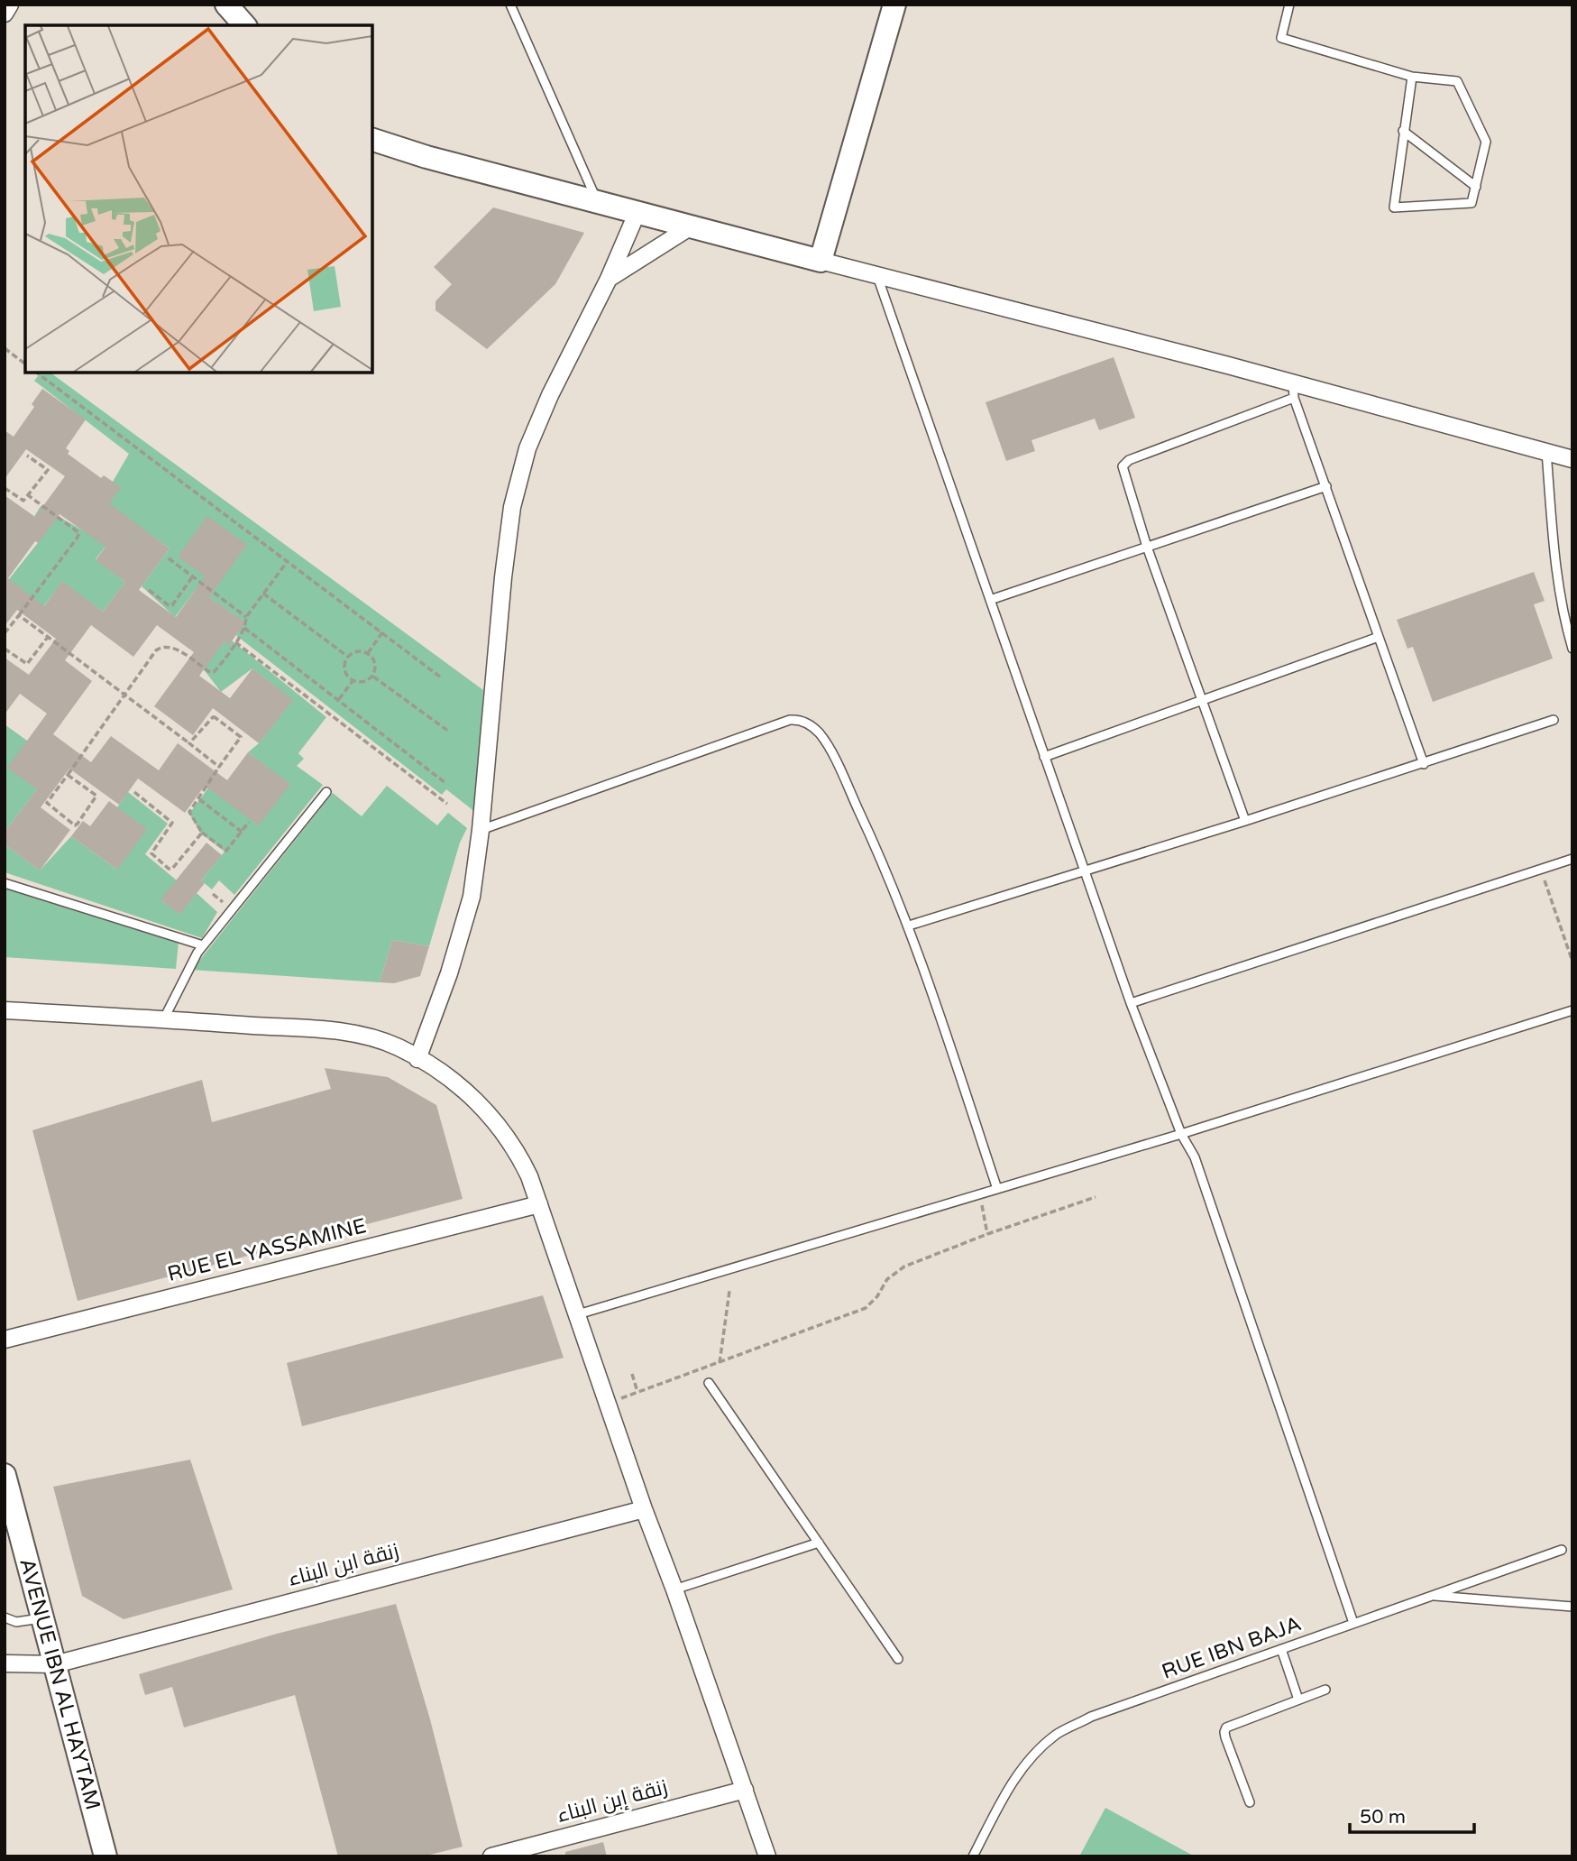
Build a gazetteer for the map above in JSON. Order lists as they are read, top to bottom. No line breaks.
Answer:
{"streets":{"street":["RUE EL YASSAMINE","زنقة ابن البناء","AVENUE IBN AL HAYTAM","زنقة إبن البناء"],"lane":["RUE IBN BAJA"]},"crossings":[["زنقة ابن البناء","AVENUE IBN AL HAYTAM"]],"scale_bar":"50 m"}
